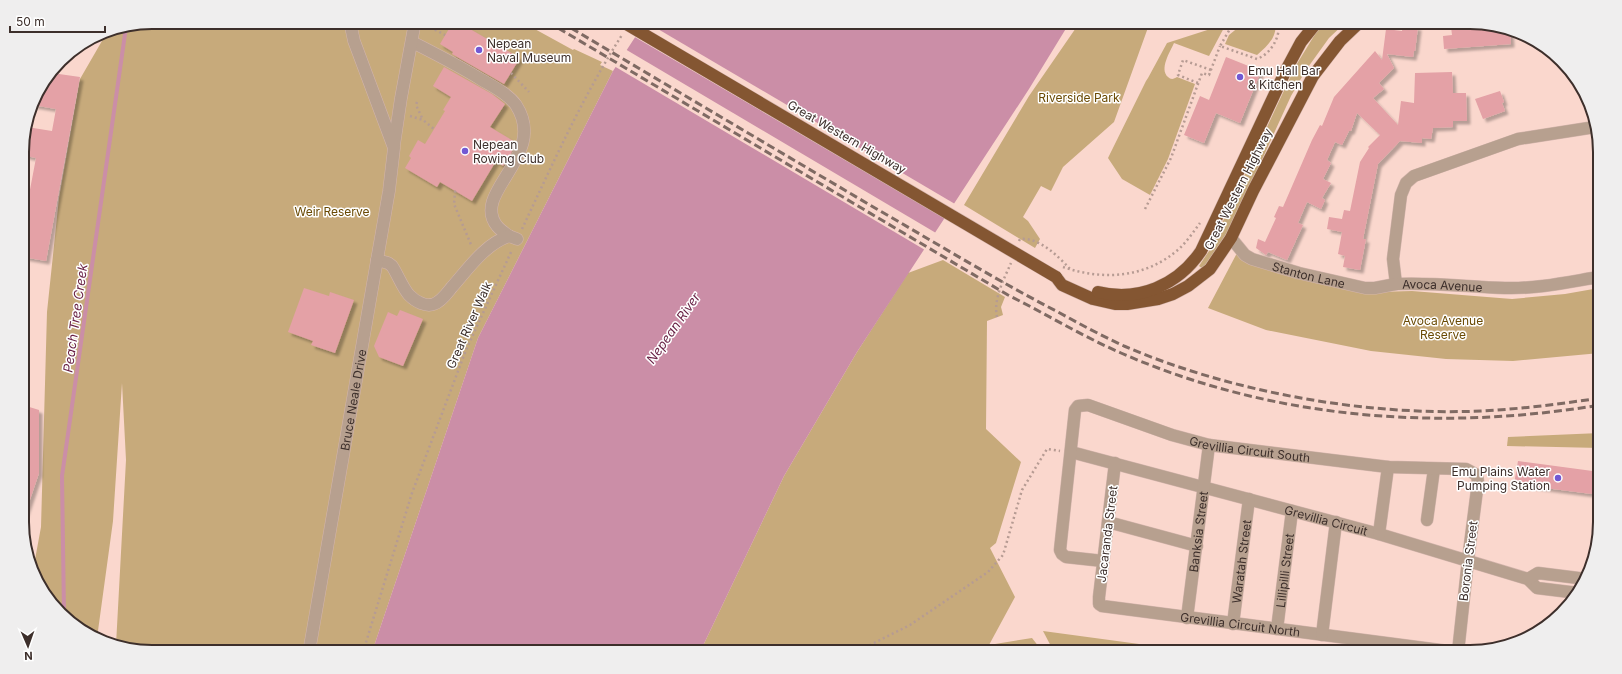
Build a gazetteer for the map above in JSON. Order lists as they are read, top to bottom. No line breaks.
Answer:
{"streets":{"highway":["Great Western Highway"],"street":["Stanton Lane","Avoca Avenue","Bruce Neale Drive","Grevillia Circuit South","Grevillia Circuit","Banksia Street","Jacaranda Street","Boronia Street","Waratah Street","Lillipilli Street","Grevillia Circuit North"],"path":["Great River Walk"]},"crossings":[["Great Western Highway","Stanton Lane"],["Stanton Lane","Avoca Avenue"],["Grevillia Circuit South","Grevillia Circuit"],["Grevillia Circuit South","Banksia Street"],["Grevillia Circuit South","Boronia Street"],["Grevillia Circuit","Banksia Street"],["Grevillia Circuit","Jacaranda Street"],["Grevillia Circuit","Boronia Street"],["Grevillia Circuit","Waratah Street"],["Grevillia Circuit","Lillipilli Street"],["Banksia Street","Grevillia Circuit North"],["Jacaranda Street","Grevillia Circuit North"],["Waratah Street","Grevillia Circuit North"],["Lillipilli Street","Grevillia Circuit North"]],"water":["Peach Tree Creek","Nepean River"],"parks":["Riverside Park","Weir Reserve","Avoca Avenue Reserve"],"places":["Nepean Naval Museum","Emu Hall Bar & Kitchen","Nepean Rowing Club","Emu Plains Water Pumping Station"],"scale_bar":"50 m","north":"bottom"}
